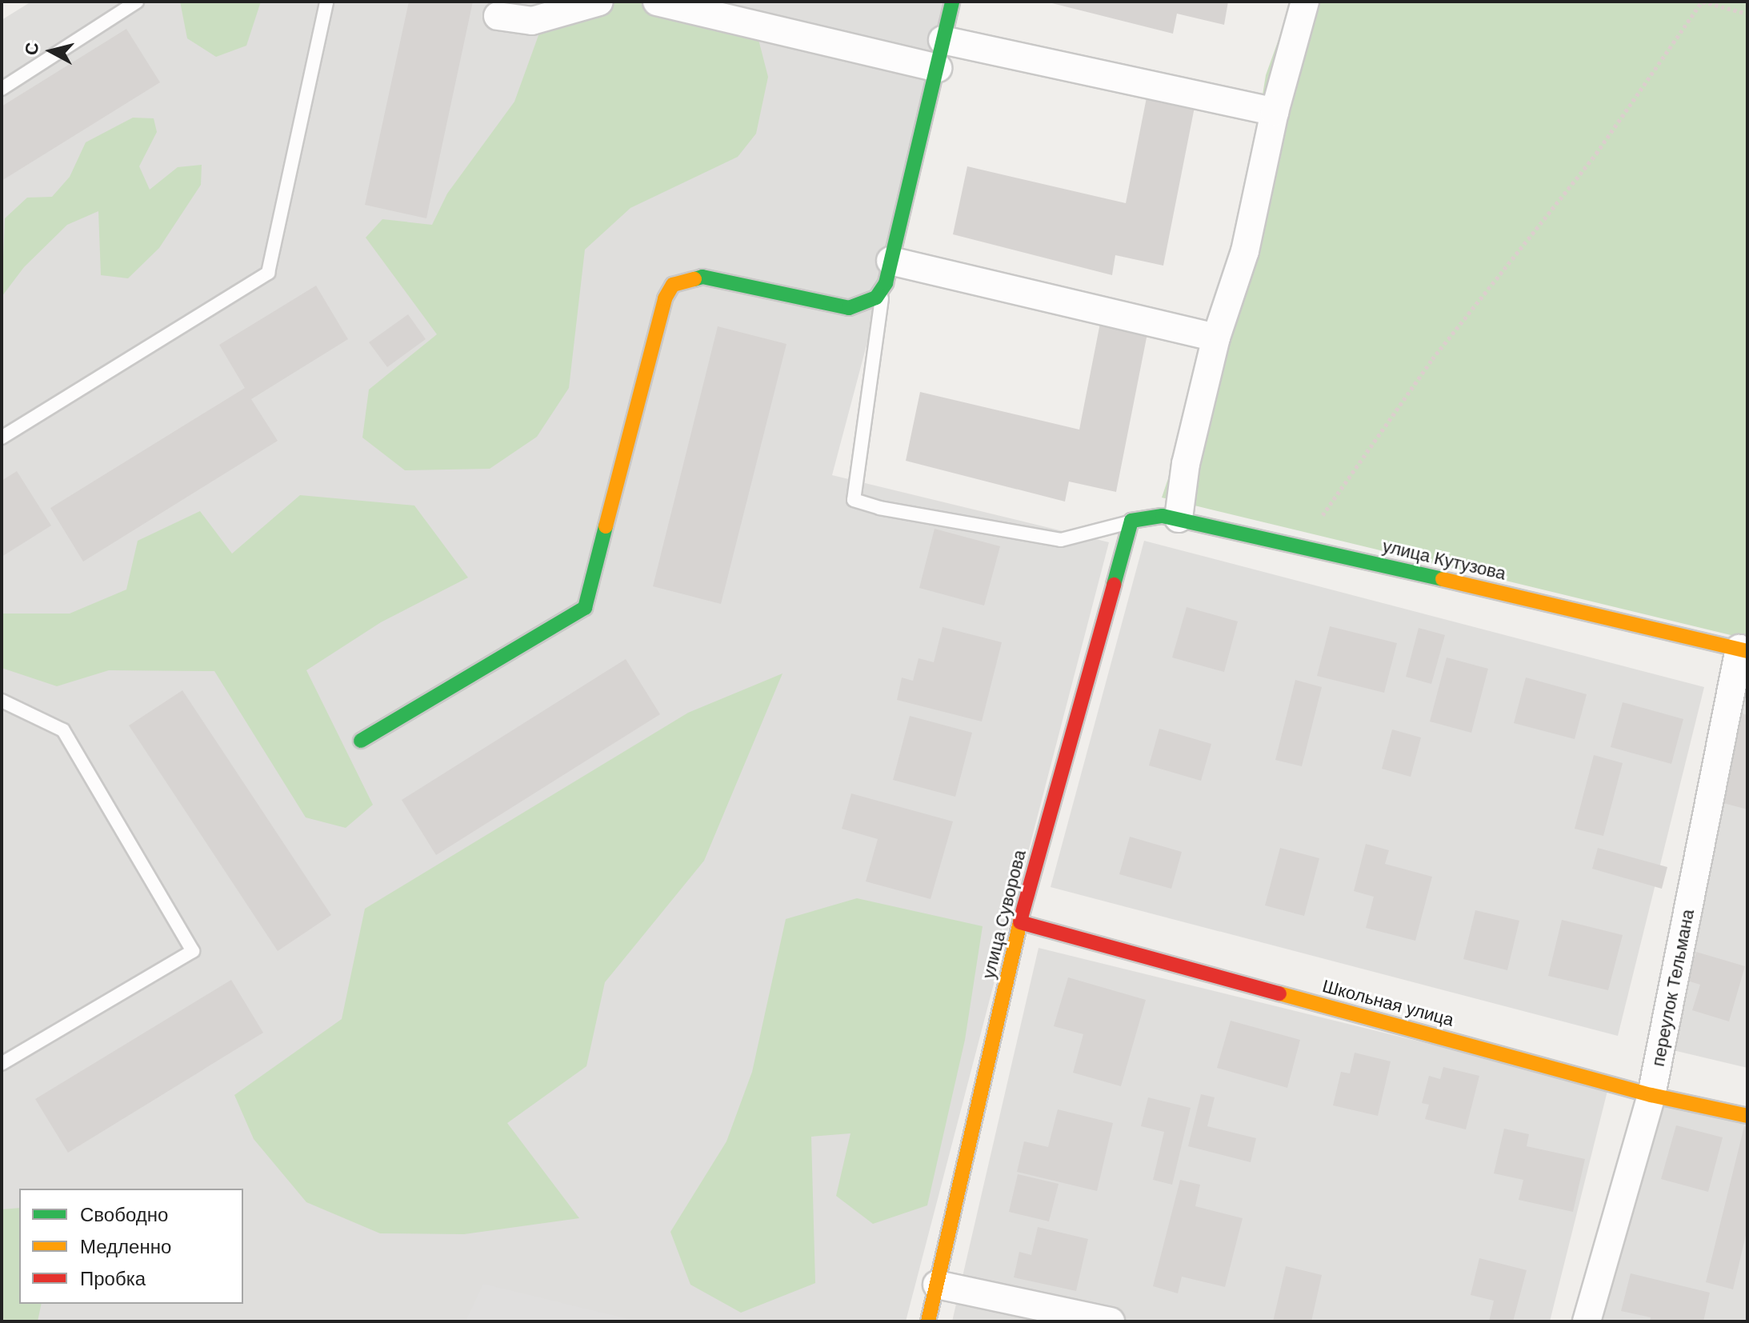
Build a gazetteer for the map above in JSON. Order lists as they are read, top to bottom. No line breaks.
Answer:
{"streets":{"street":["улица Кутузова","улица Суворова","переулок Тельмана","Школьная улица"]},"crossings":[["улица Кутузова","улица Суворова"],["улица Кутузова","переулок Тельмана"],["улица Суворова","Школьная улица"],["переулок Тельмана","Школьная улица"]],"legend":["Свободно","Медленно","Пробка"],"north":"left"}
